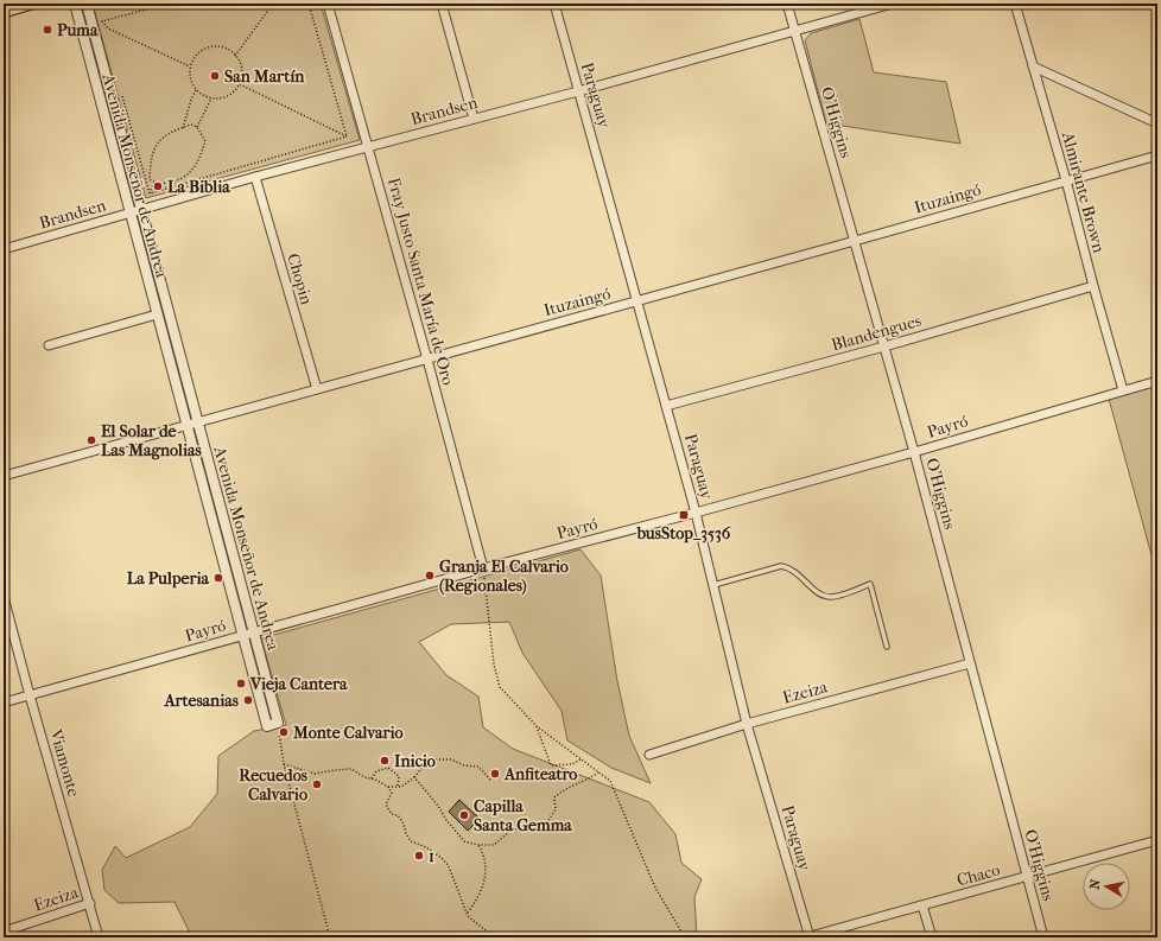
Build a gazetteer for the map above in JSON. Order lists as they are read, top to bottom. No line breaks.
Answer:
{"streets":{"street":["Paraguay","Brandsen","O'Higgins","Avenida Monseñor de Andrea","Almirante Brown","Ituzaingó","Chopin","Fray Justo Santa María de Oro","Blandengues","Payró","Ezeiza","Viamonte","Chaco"]},"crossings":[["Paraguay","Brandsen"],["Paraguay","Ituzaingó"],["Paraguay","Blandengues"],["Paraguay","Payró"],["Paraguay","Ezeiza"],["Paraguay","Chaco"],["Brandsen","O'Higgins"],["Brandsen","Avenida Monseñor de Andrea"],["Brandsen","Chopin"],["Brandsen","Fray Justo Santa María de Oro"],["O'Higgins","Ituzaingó"],["O'Higgins","Blandengues"],["O'Higgins","Payró"],["O'Higgins","Ezeiza"],["O'Higgins","Chaco"],["Avenida Monseñor de Andrea","Ituzaingó"],["Avenida Monseñor de Andrea","Payró"],["Almirante Brown","Ituzaingó"],["Almirante Brown","Blandengues"],["Almirante Brown","Payró"],["Ituzaingó","Chopin"],["Ituzaingó","Fray Justo Santa María de Oro"],["Fray Justo Santa María de Oro","Payró"],["Payró","Viamonte"],["Ezeiza","Viamonte"]],"places":{"other":["Puma","San Martín","La Biblia","El Solar de Las Magnolias","Granja El Calvario (Regionales)","La Pulperia","Vieja Cantera","Artesanias","Monte Calvario","Inicio","Anfiteatro","Recuedos Calvario","Capilla Santa Gemma","1"],"transit":["busStop_3536"]},"north":"left"}
